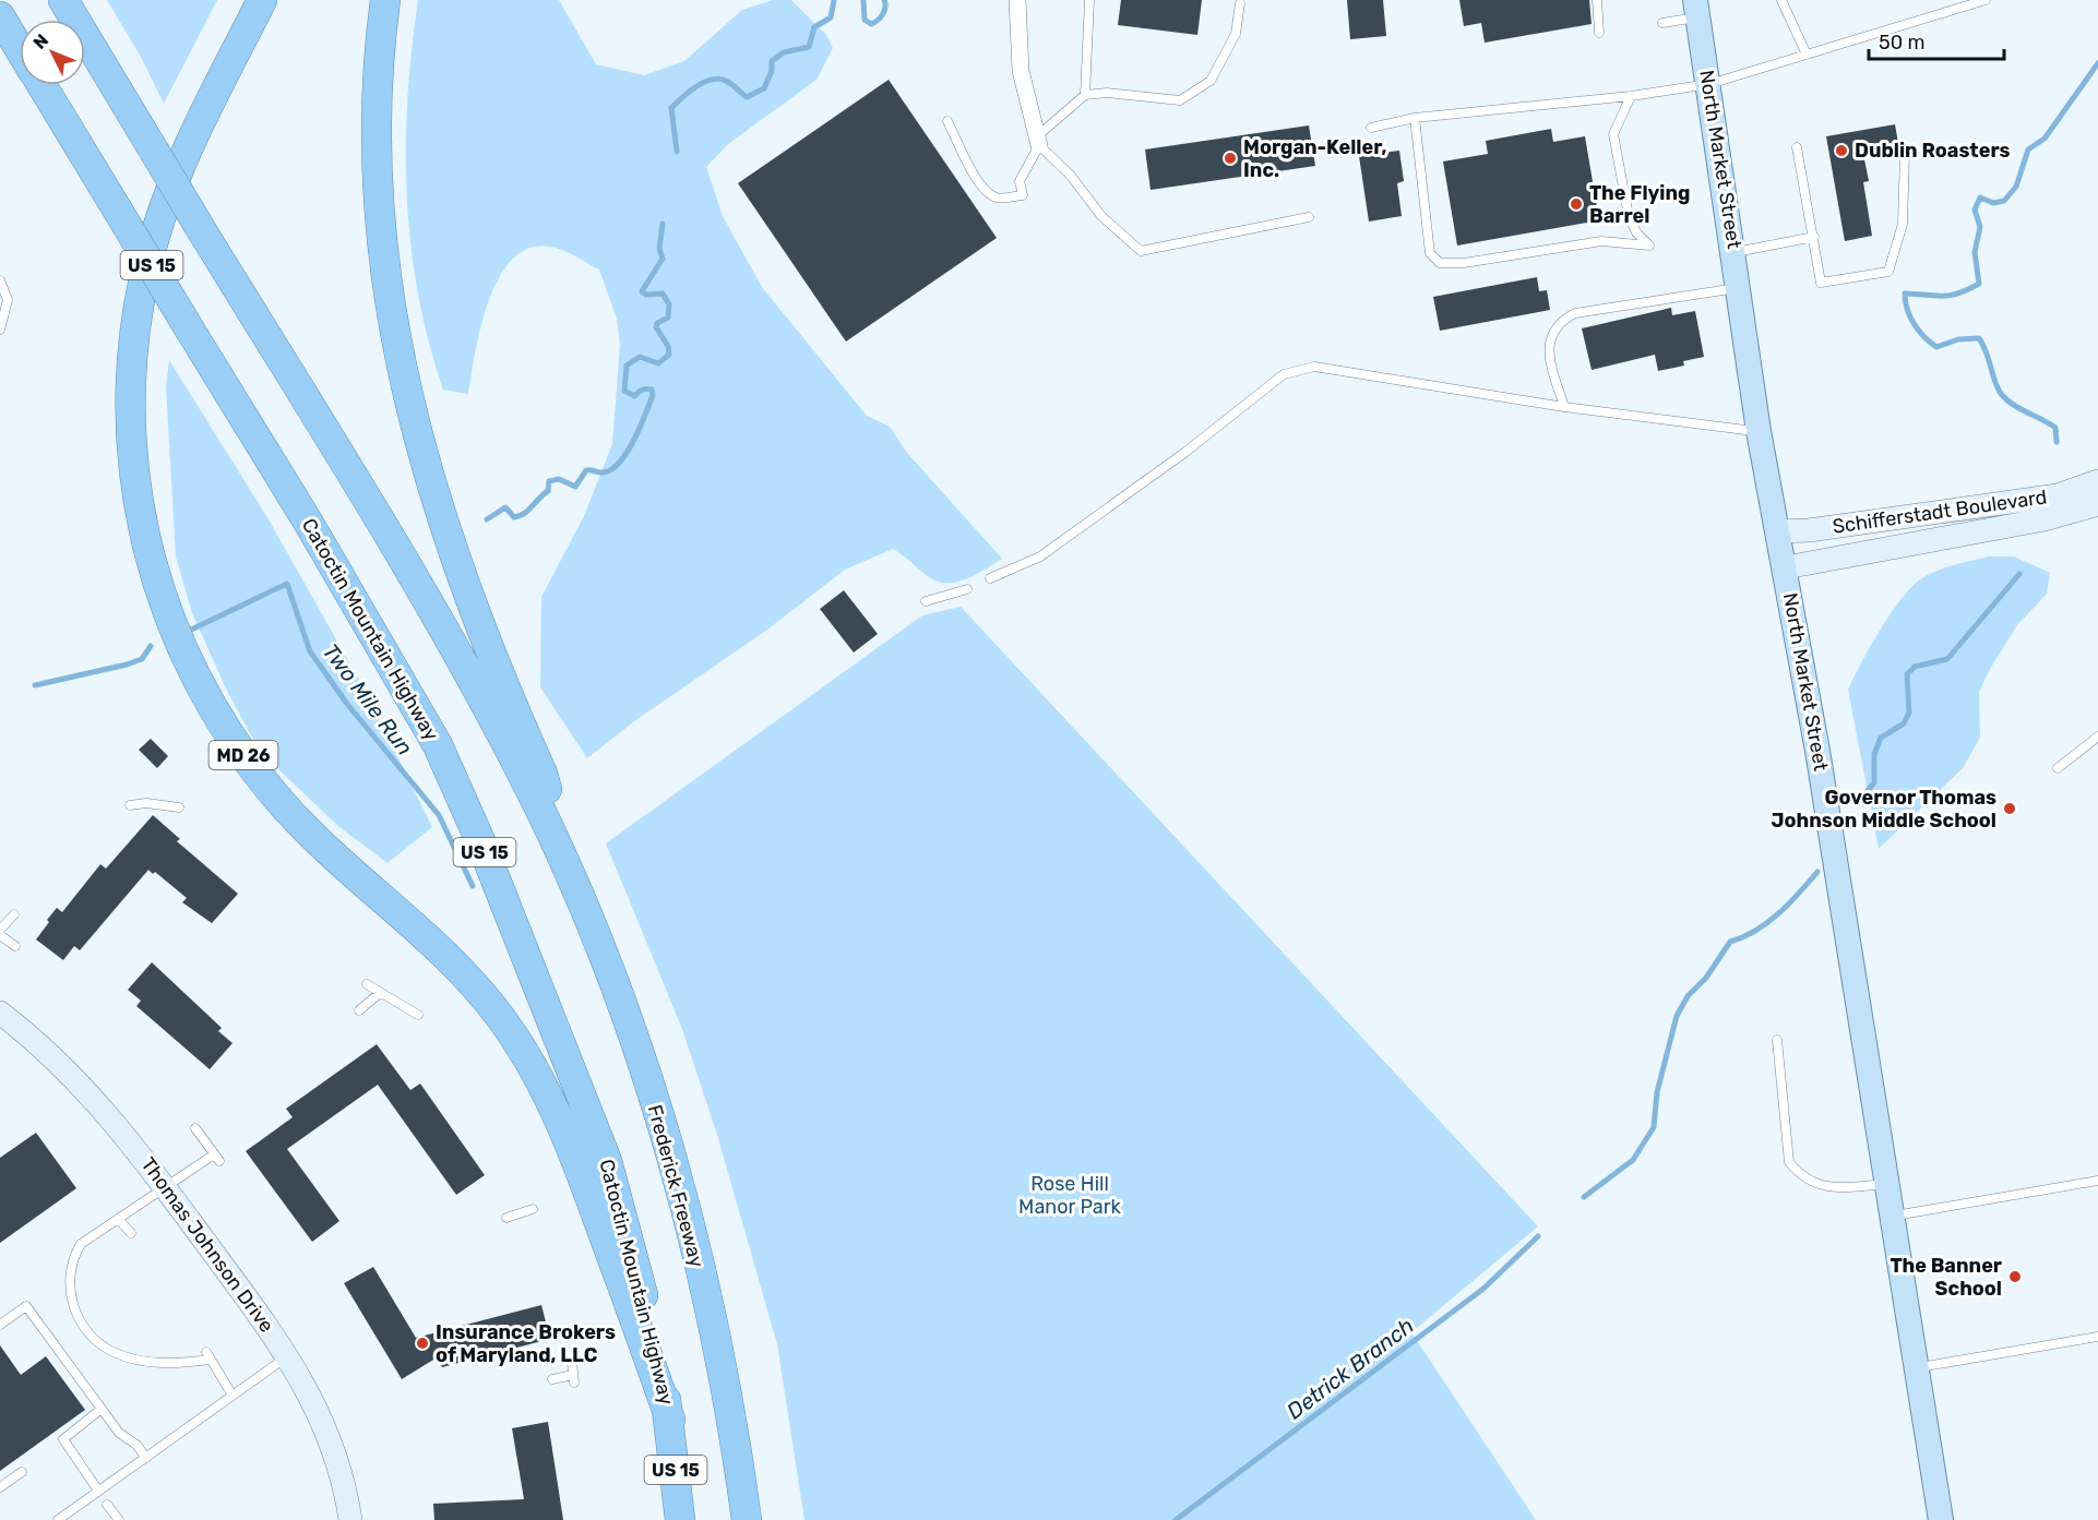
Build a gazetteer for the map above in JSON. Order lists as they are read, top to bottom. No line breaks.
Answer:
{"streets":{"highway":["US 15","Catoctin Mountain Highway","MD 26","Frederick Freeway"],"main road":["North Market Street","Schifferstadt Boulevard","Thomas Johnson Drive"]},"crossings":[["North Market Street","Schifferstadt Boulevard"],["US 15","Catoctin Mountain Highway"],["US 15","MD 26"],["US 15","Frederick Freeway"],["Catoctin Mountain Highway","MD 26"]],"water":["Two Mile Run","Detrick Branch"],"parks":["Rose Hill Manor Park"],"places":["Dublin Roasters","Morgan-Keller, Inc.","The Flying Barrel","Governor Thomas Johnson Middle School","The Banner School","Insurance Brokers of Maryland, LLC"],"scale_bar":"50 m","north":"top left"}
